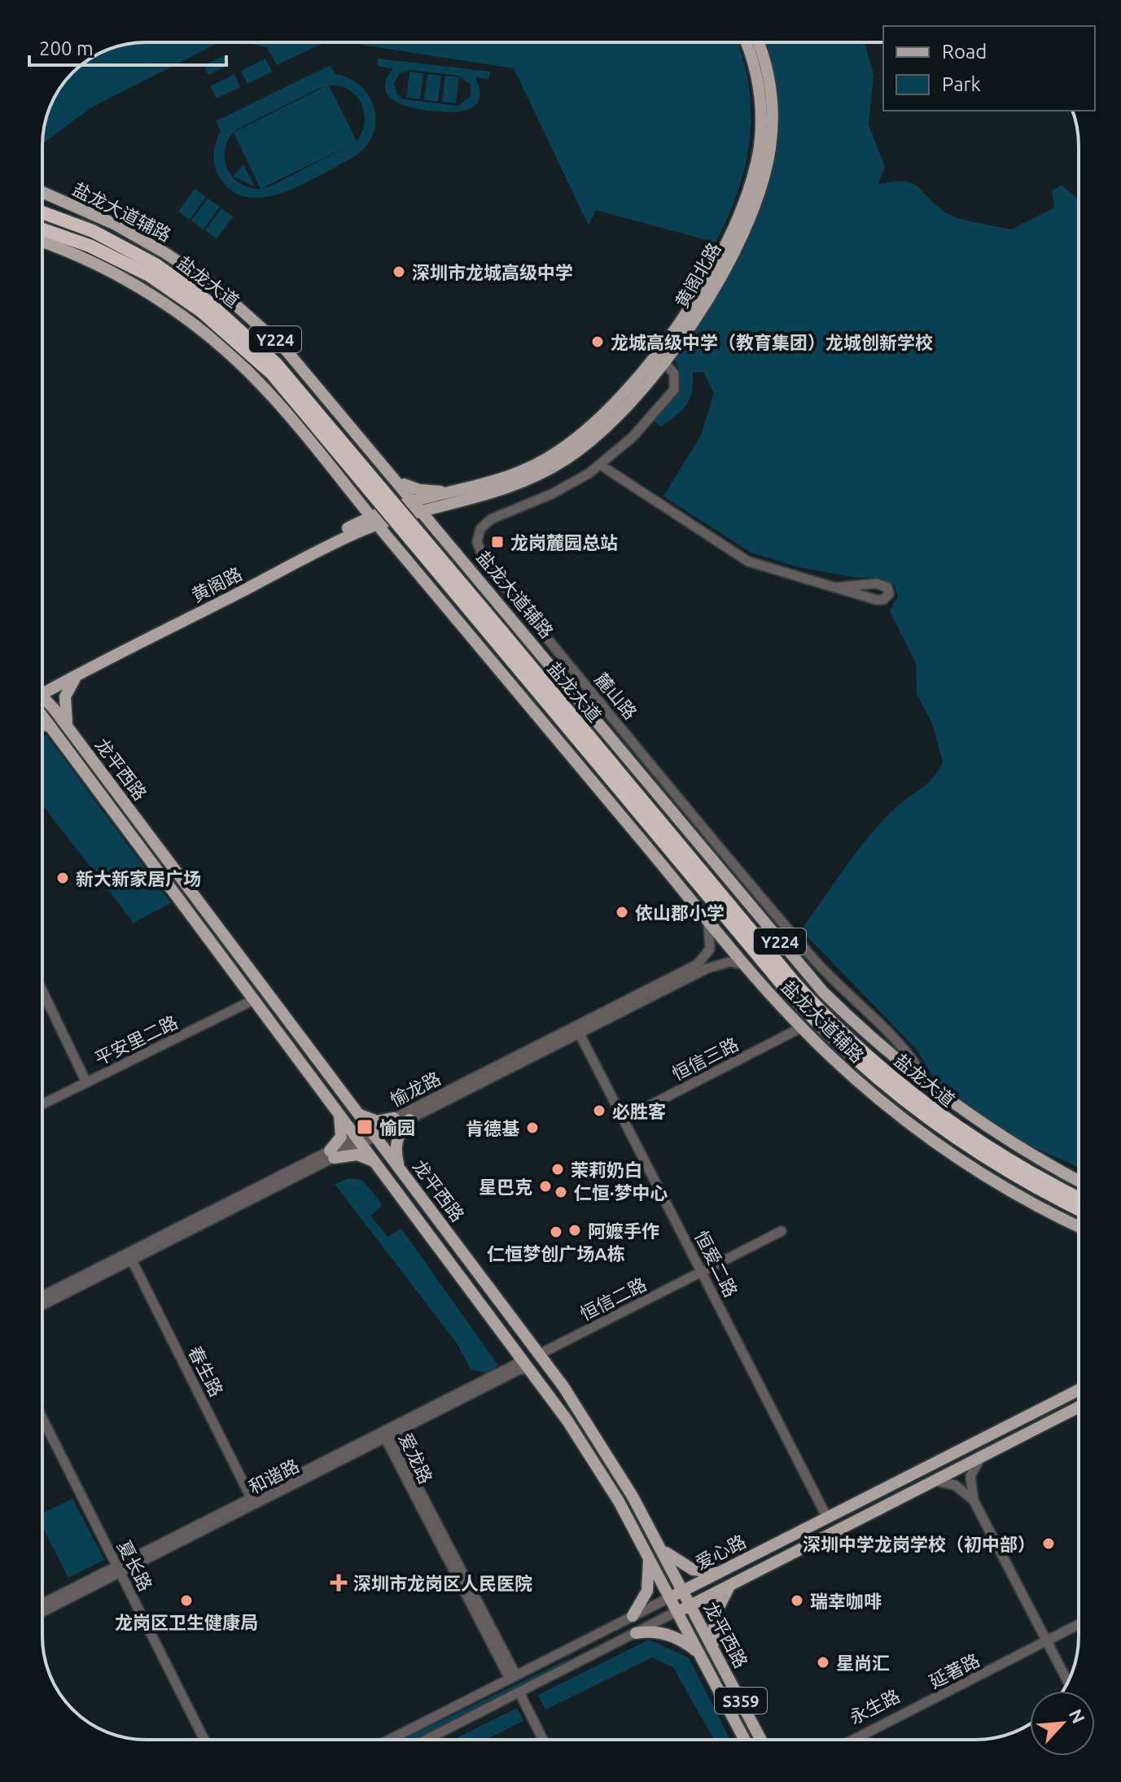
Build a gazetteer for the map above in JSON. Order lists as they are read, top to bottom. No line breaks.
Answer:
{"streets":{"highway":["盐龙大道"],"main road":["盐龙大道辅路","黄阁北路","Y224","黄阁路","龙平西路","爱心路","S359"],"street":["麓山路","平安里二路","恒信三路","愉龙路","恒爱二路","恒信二路","春生路","爱龙路","和谐路","夏长路","延著路","永生路"]},"crossings":[["盐龙大道辅路","黄阁北路"],["盐龙大道辅路","黄阁路"],["盐龙大道辅路","麓山路"],["盐龙大道辅路","恒信三路"],["盐龙大道辅路","愉龙路"],["黄阁北路","黄阁路"],["黄阁北路","麓山路"],["龙平西路","平安里二路"],["龙平西路","愉龙路"],["龙平西路","恒信二路"],["龙平西路","和谐路"],["龙平西路","爱心路"],["恒信三路","恒爱二路"],["愉龙路","恒爱二路"],["愉龙路","春生路"],["恒爱二路","恒信二路"],["恒爱二路","爱心路"],["春生路","和谐路"],["爱龙路","和谐路"],["爱龙路","爱心路"],["和谐路","夏长路"],["延著路","永生路"]],"places":{"other":["深圳市龙城高级中学","龙城高级中学（教育集团）龙城创新学校","新大新家居广场","依山郡小学","必胜客","肯德基","茉莉奶白","星巴克","仁恒·梦中心","阿嬷手作","仁恒梦创广场A栋","深圳中学龙岗学校（初中部）","龙岗区卫生健康局","瑞幸咖啡","星尚汇"],"transit":["龙岗麓园总站","愉园"],"health":["深圳市龙岗区人民医院"]},"legend":["Road","Park"],"scale_bar":"200 m","north":"top right"}
